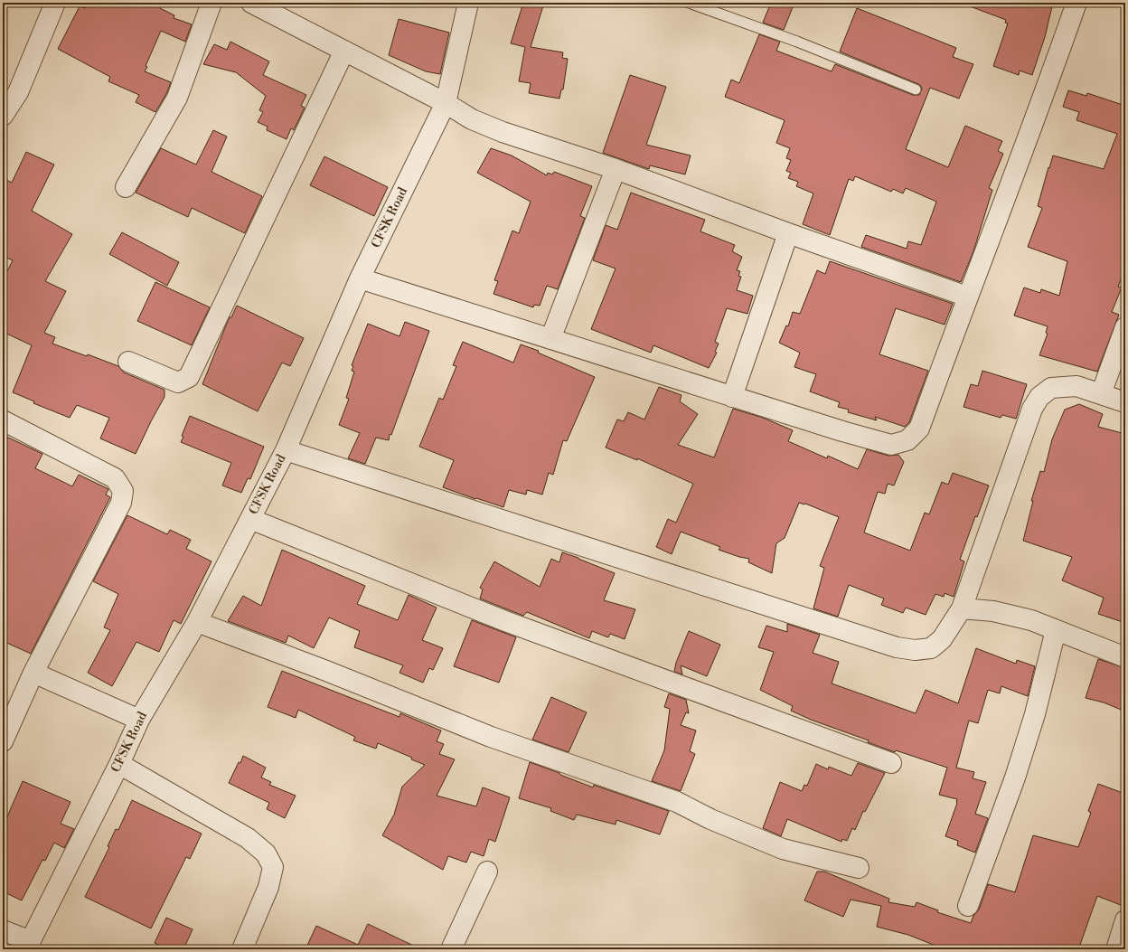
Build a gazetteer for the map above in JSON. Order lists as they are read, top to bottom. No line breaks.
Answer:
{"streets":{"street":["CFSK Road"]}}
